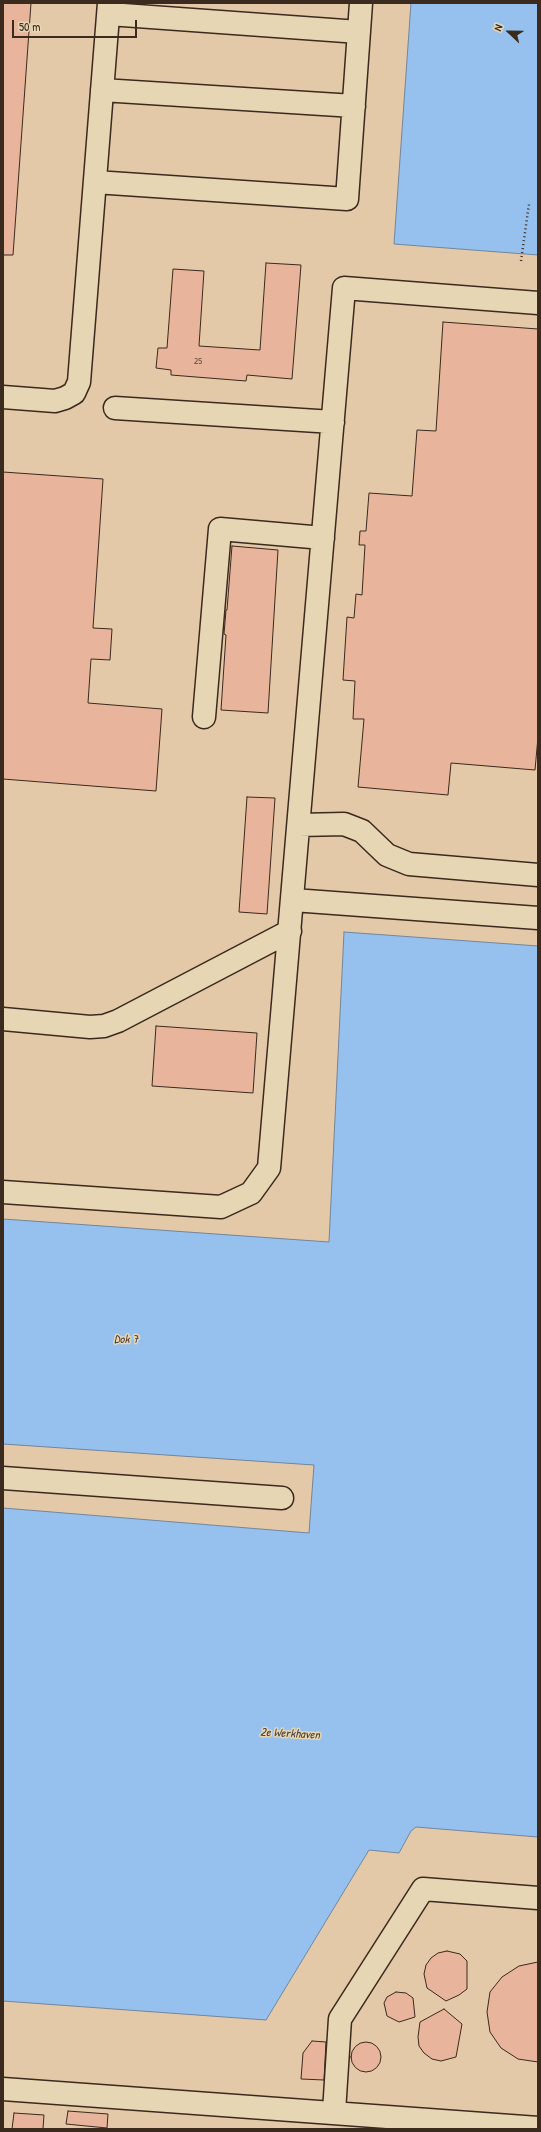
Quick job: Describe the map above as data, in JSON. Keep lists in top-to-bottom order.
{
  "water": ["Dok 7", "2e Werkhaven"],
  "house_numbers": ["25"],
  "scale_bar": "50 m",
  "north": "left"
}
